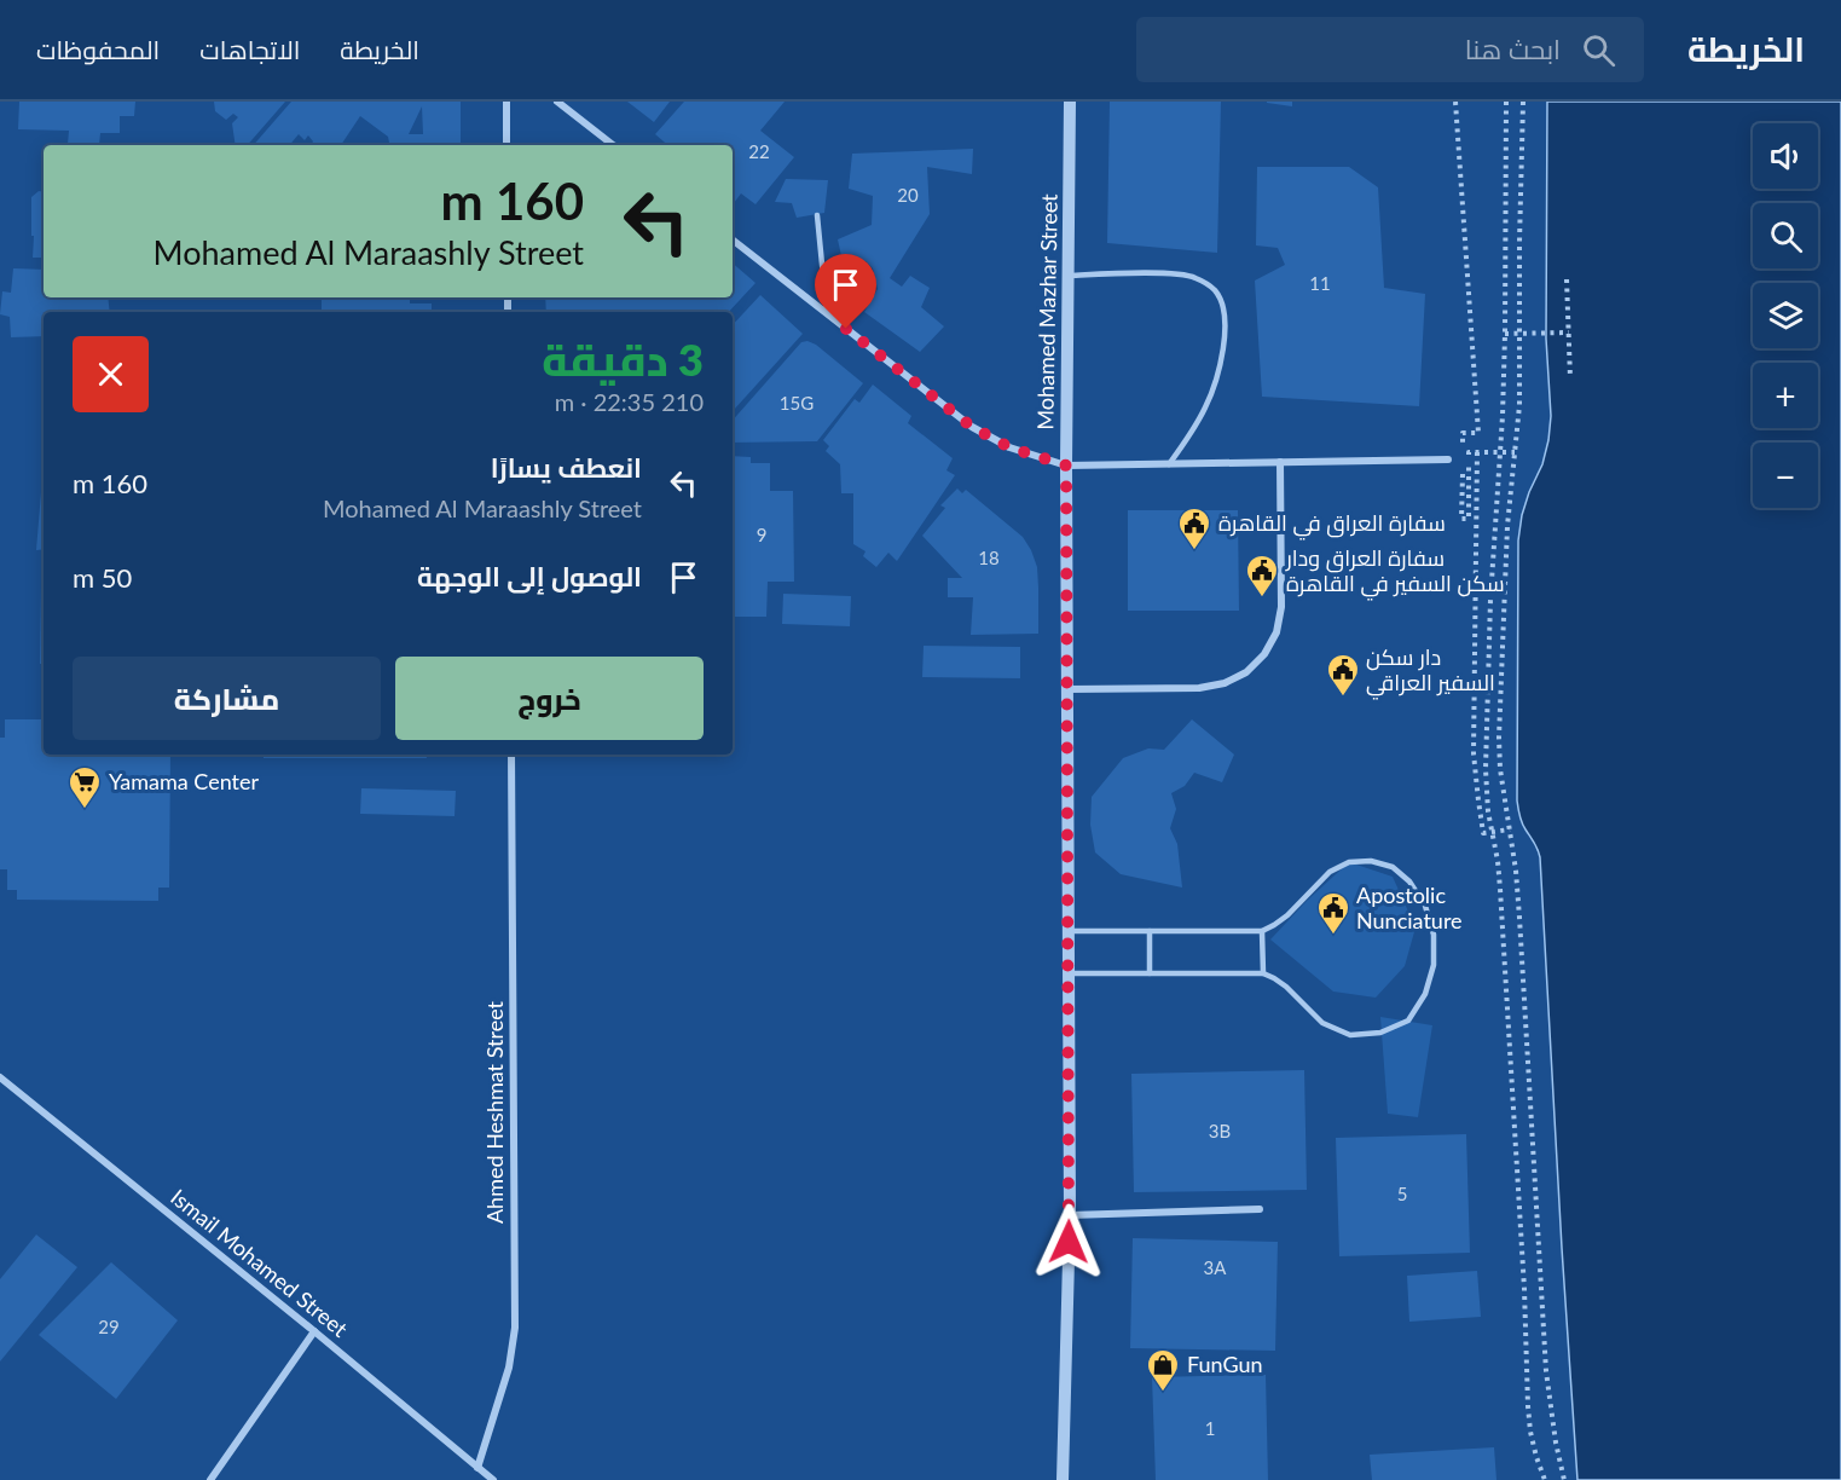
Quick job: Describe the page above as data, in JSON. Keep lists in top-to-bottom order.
{
  "streets": {
    "street": ["Mohamed Mazhar Street", "Ahmed Heshmat Street", "Ismail Mohamed Street"]
  },
  "crossings": [
    ["Ahmed Heshmat Street", "Ismail Mohamed Street"]
  ],
  "places": {
    "public building": [
      "سفارة العراق في القاهرة",
      "سفارة العراق ودار سكن السفير في القاهرة",
      "دار سكن السفير العراقي",
      "Apostolic Nunciature"
    ],
    "supermarket": ["Yamama Center"],
    "shop": ["FunGun"]
  },
  "house_numbers": [
    "22",
    "20",
    "11",
    "15G",
    "9",
    "18",
    "3B",
    "5",
    "3A",
    "29",
    "1"
  ],
  "page": {
    "header": "الخريطة",
    "search": "ابحث هنا",
    "nav": ["الخريطة", "الاتجاهات", "المحفوظات"],
    "map_buttons": ["+", "−"],
    "turn": ["160 m", "Mohamed Al Maraashly Street"],
    "heading": ["3 دقيقة", "210 m · 22:35"],
    "list": [
      {
        "name": "انعطف يسارًا",
        "note": "Mohamed Al Maraashly Street",
        "value": "160 m"
      },
      {
        "name": "الوصول إلى الوجهة",
        "value": "50 m"
      }
    ],
    "buttons": ["خروج", "مشاركة"]
  }
}
